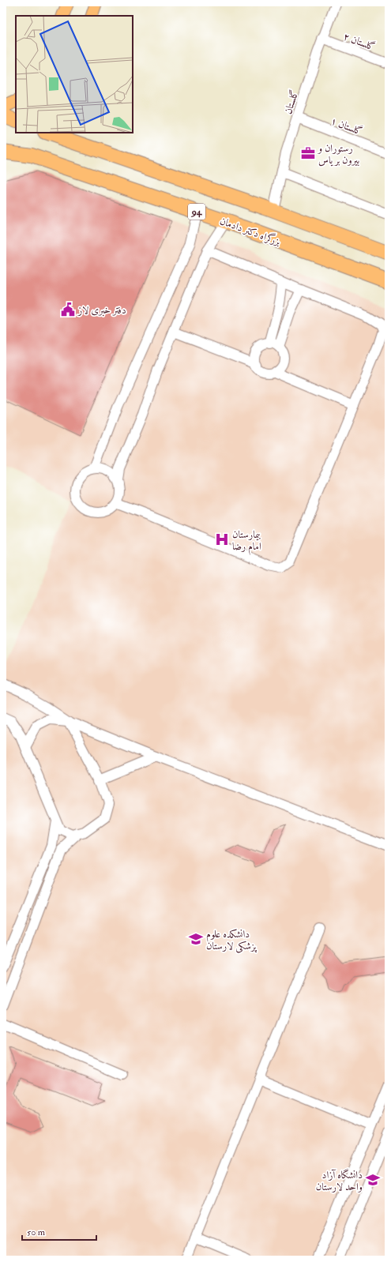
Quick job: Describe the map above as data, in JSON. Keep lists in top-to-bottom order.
{
  "streets": {
    "highway": ["94", "بزرگراه دکتر دادمان"],
    "street": ["گلستان ۲", "گلستان", "گلستان ۱"]
  },
  "crossings": [
    ["گلستان ۲", "گلستان"],
    ["گلستان", "گلستان ۱"]
  ],
  "places": {
    "office": ["رستوران و بیرون بر یاس"],
    "public building": ["دفتر خبری لاز"],
    "hospital": ["بیمارستان امام رضا"],
    "school or university": ["دانشکده علوم پزشکی لارستان", "دانشگاه آزاد واحد لارستان"]
  },
  "scale_bar": "50 m"
}
